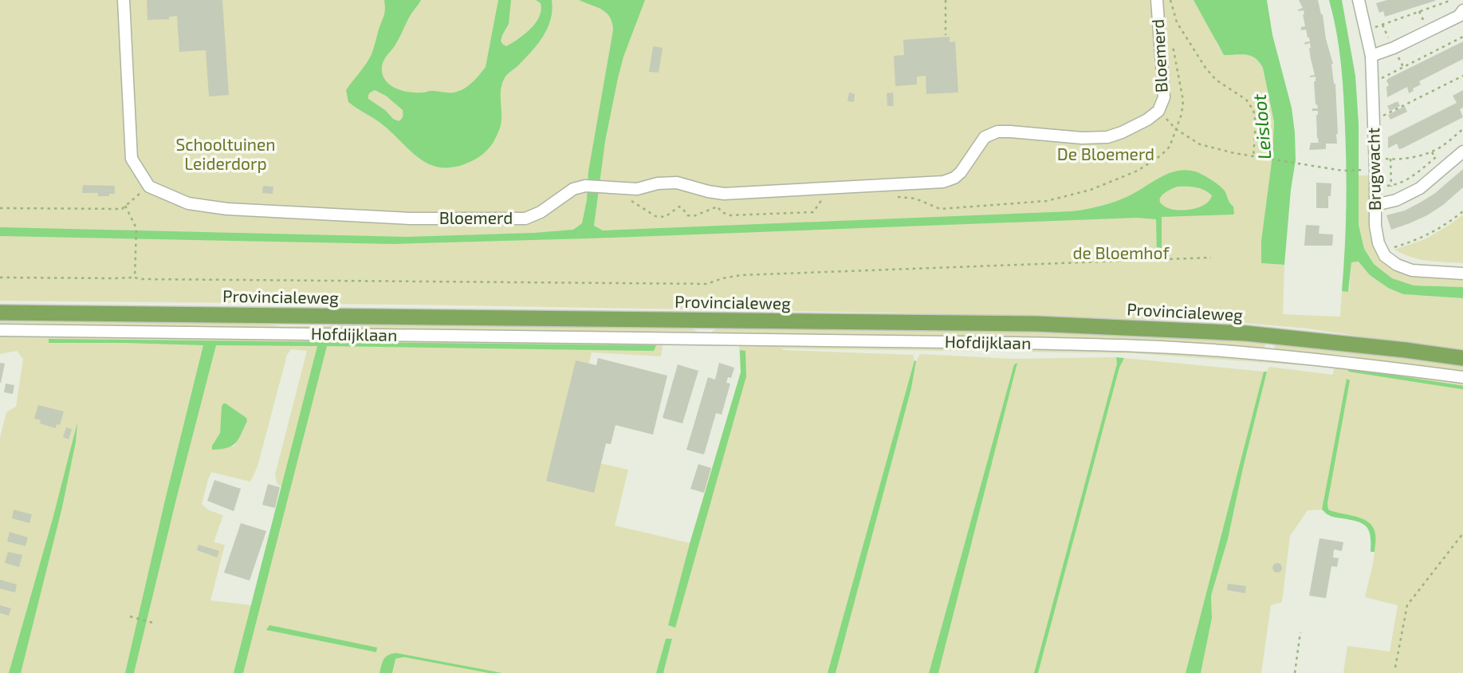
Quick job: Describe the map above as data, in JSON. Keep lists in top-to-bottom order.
{
  "streets": {
    "main road": ["Provincialeweg"],
    "street": ["Bloemerd", "Brugwacht", "Hofdijklaan"]
  },
  "water": ["Leisloot"],
  "parks": ["Schooltuinen Leiderdorp", "De Bloemerd", "de Bloemhof"]
}
